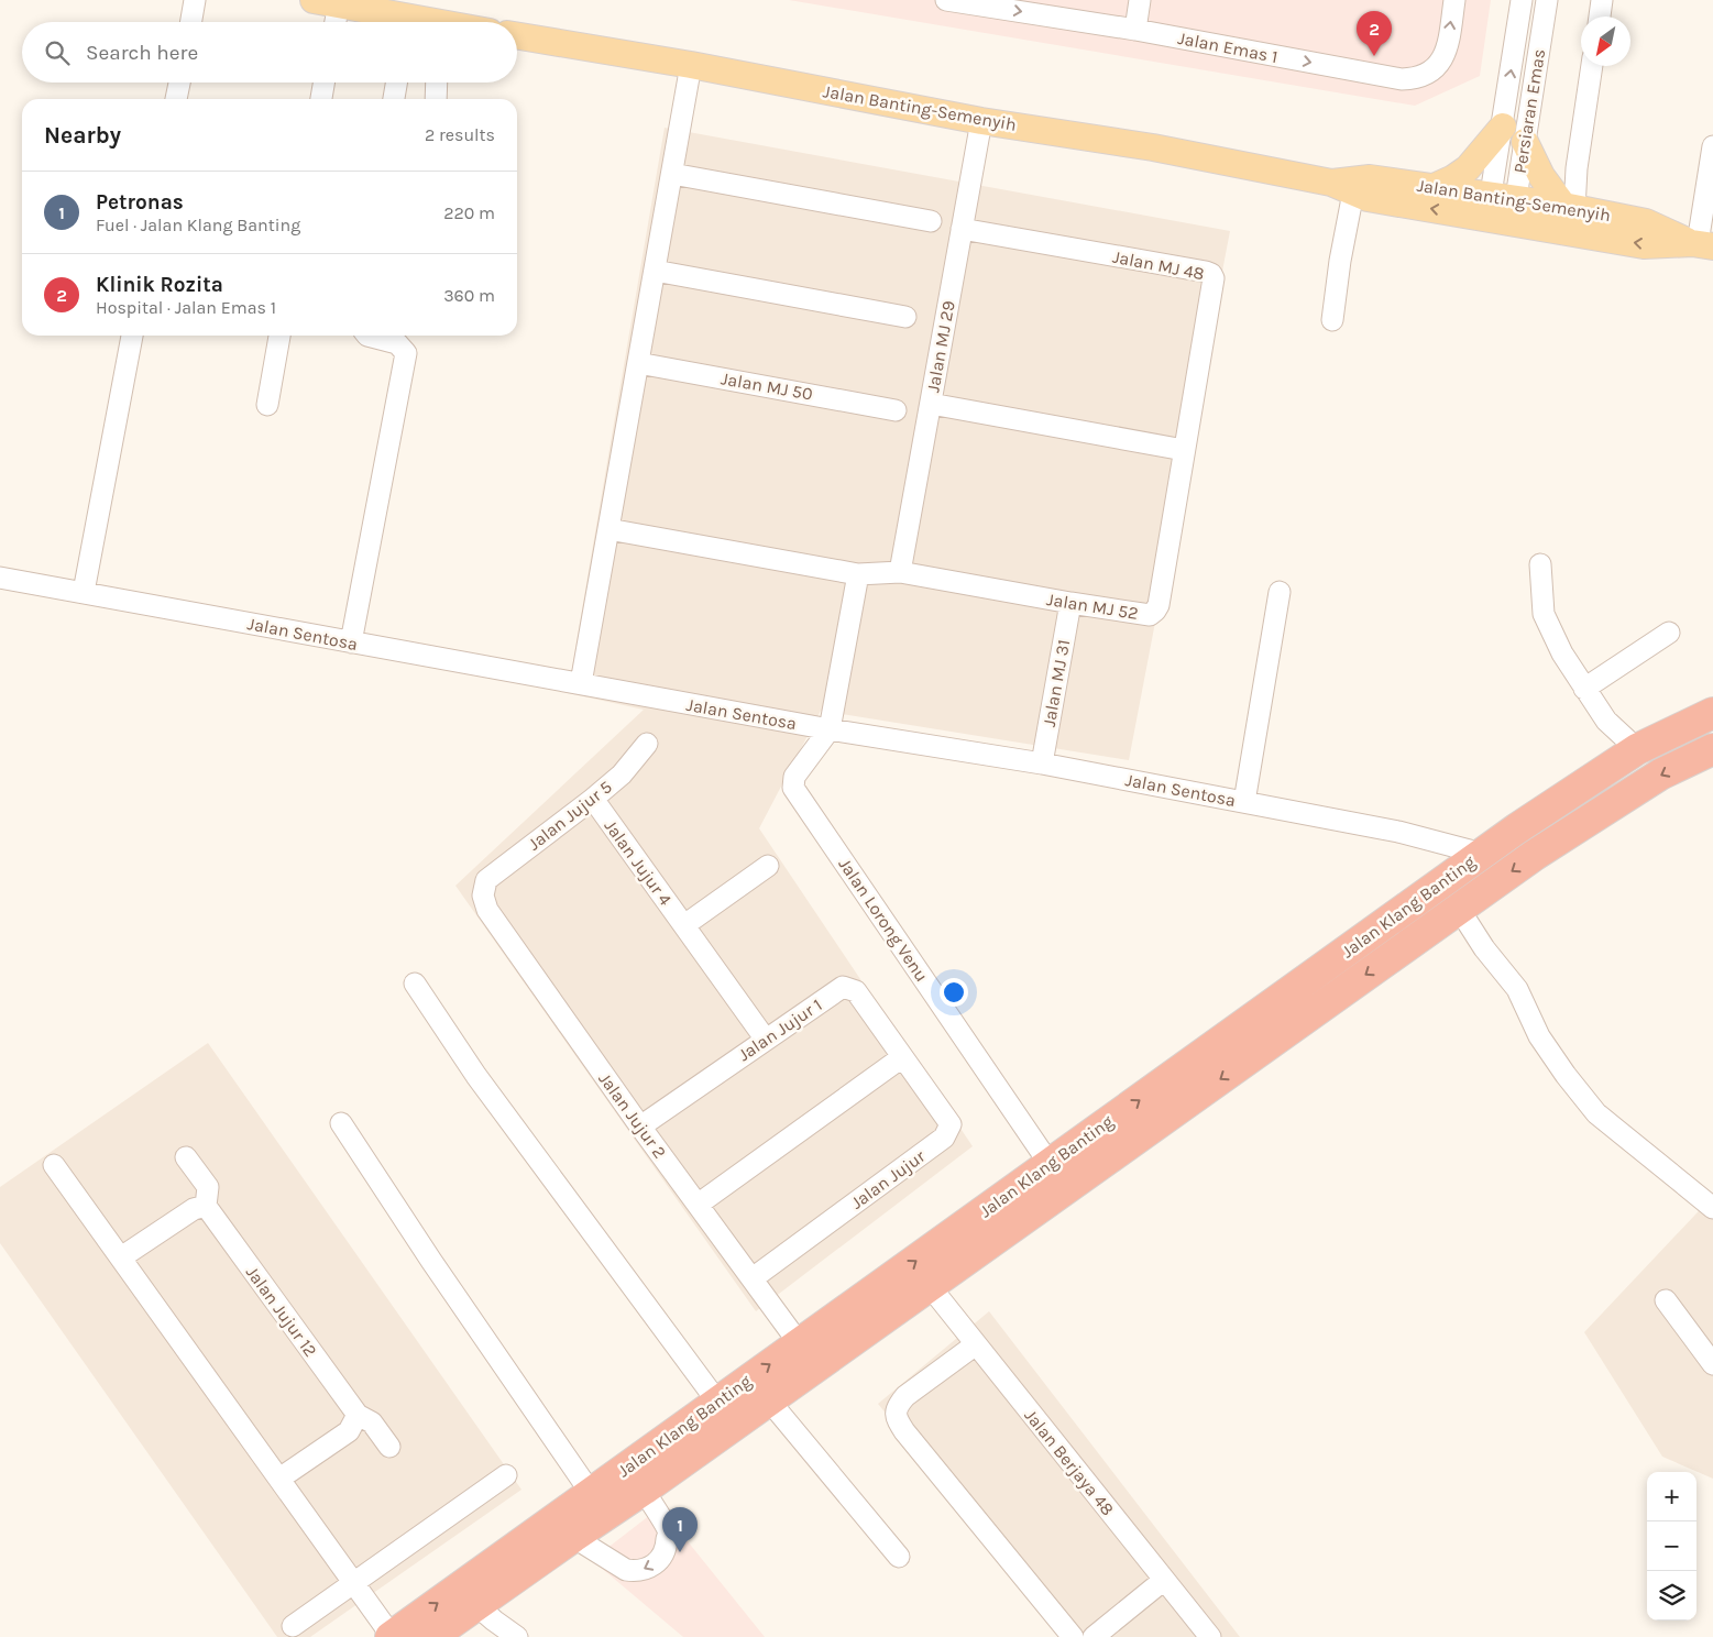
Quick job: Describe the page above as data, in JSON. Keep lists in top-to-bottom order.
{
  "streets": {
    "highway": ["Jalan Klang Banting"],
    "main road": ["Jalan Banting-Semenyih"],
    "street": [
      "Jalan Emas 1",
      "Persiaran Emas",
      "Jalan MJ 48",
      "Jalan MJ 29",
      "Jalan MJ 50",
      "Jalan MJ 52",
      "Jalan Sentosa",
      "Jalan MJ 31",
      "Jalan Jujur 5",
      "Jalan Jujur 4",
      "Jalan Lorong Venu",
      "Jalan Jujur 1",
      "Jalan Jujur 2",
      "Jalan Jujur",
      "Jalan Jujur 12",
      "Jalan Berjaya 48"
    ]
  },
  "crossings": [
    ["Jalan Banting-Semenyih", "Persiaran Emas"],
    ["Jalan Banting-Semenyih", "Jalan MJ 29"],
    ["Jalan MJ 48", "Jalan MJ 29"],
    ["Jalan MJ 48", "Jalan MJ 52"],
    ["Jalan MJ 29", "Jalan MJ 52"],
    ["Jalan MJ 52", "Jalan MJ 31"],
    ["Jalan Sentosa", "Jalan MJ 31"],
    ["Jalan Sentosa", "Jalan Klang Banting"],
    ["Jalan Sentosa", "Jalan Lorong Venu"],
    ["Jalan Jujur 5", "Jalan Jujur 4"],
    ["Jalan Jujur 5", "Jalan Jujur 2"],
    ["Jalan Jujur 4", "Jalan Jujur 1"],
    ["Jalan Klang Banting", "Jalan Lorong Venu"],
    ["Jalan Klang Banting", "Jalan Jujur 2"],
    ["Jalan Klang Banting", "Jalan Berjaya 48"],
    ["Jalan Jujur 1", "Jalan Jujur 2"],
    ["Jalan Jujur 1", "Jalan Jujur"],
    ["Jalan Jujur 2", "Jalan Jujur"]
  ],
  "one_way": ["Jalan Emas 1"],
  "north": "bottom left",
  "page": {
    "pins": ["2", "1"],
    "search": "Search here",
    "heading": ["Nearby", "2 results"],
    "list": [
      {
        "mark": "1",
        "name": "Petronas",
        "note": "Fuel · Jalan Klang Banting",
        "value": "220 m"
      },
      {
        "mark": "2",
        "name": "Klinik Rozita",
        "note": "Hospital · Jalan Emas 1",
        "value": "360 m"
      }
    ],
    "map_buttons": ["+", "−"]
  }
}
